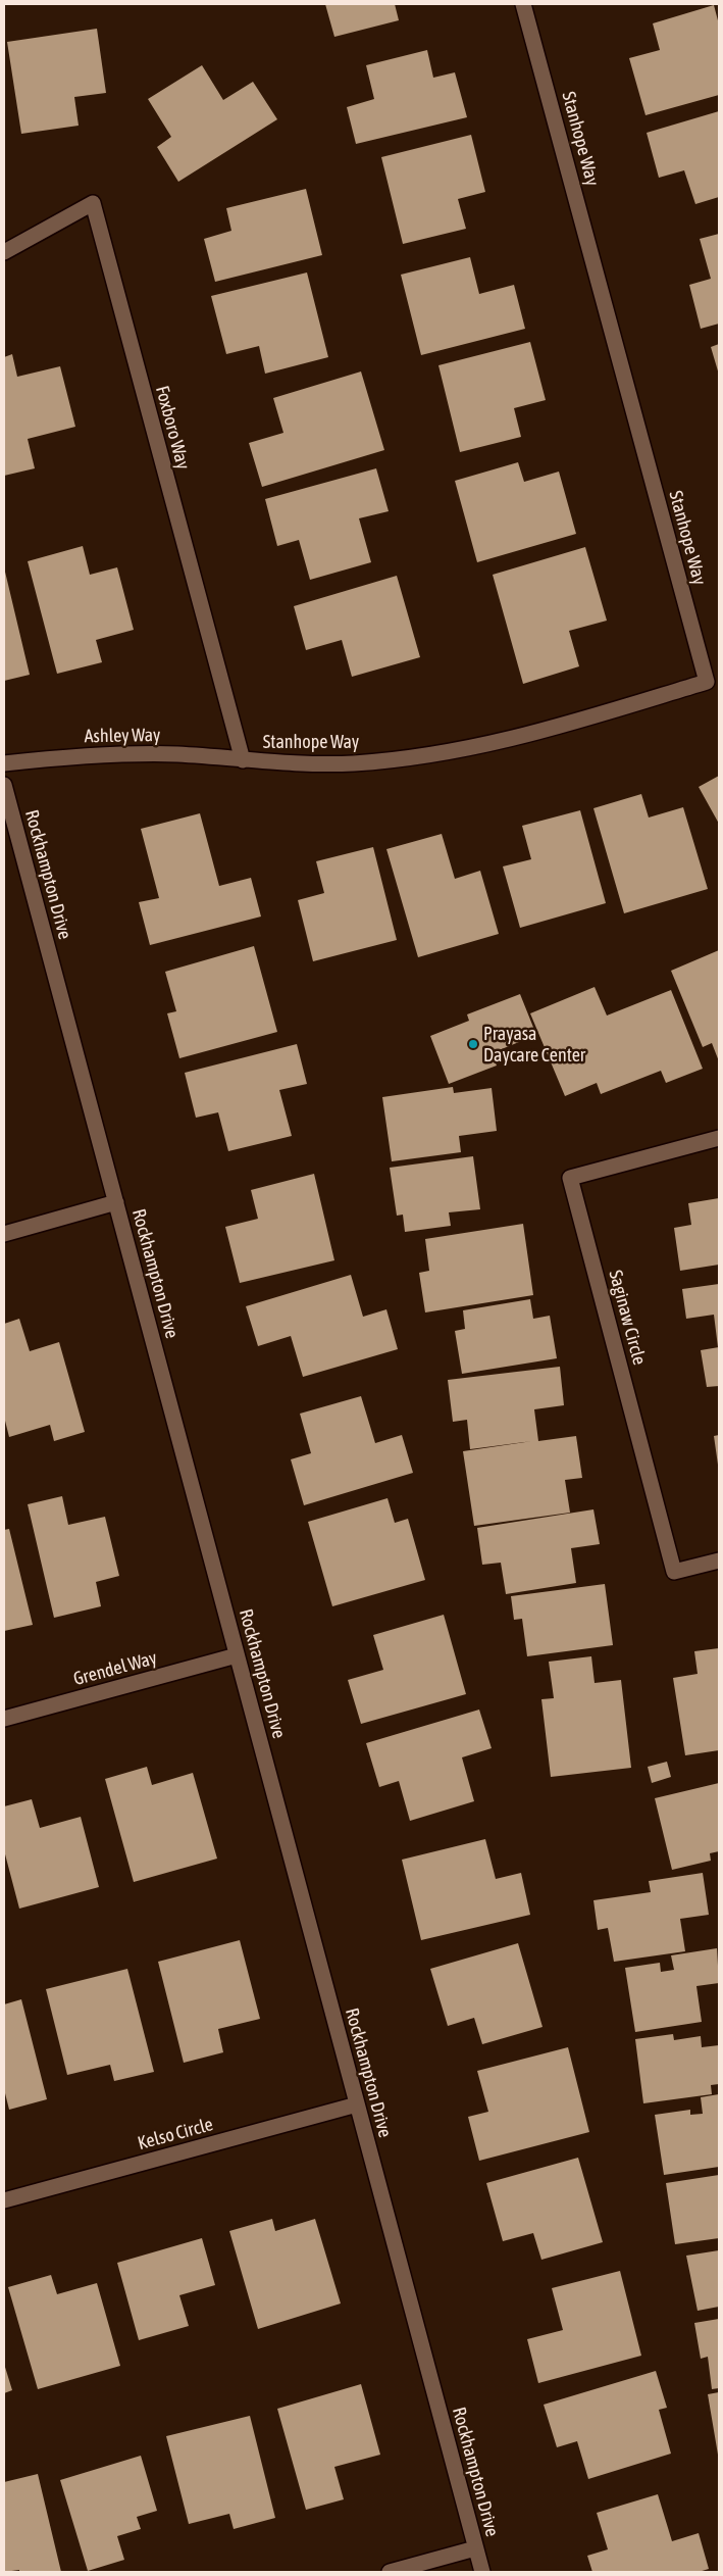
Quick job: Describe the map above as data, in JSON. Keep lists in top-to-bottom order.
{
  "streets": {
    "street": [
      "Stanhope Way",
      "Foxboro Way",
      "Ashley Way",
      "Rockhampton Drive",
      "Saginaw Circle",
      "Grendel Way",
      "Kelso Circle"
    ]
  },
  "crossings": [
    ["Stanhope Way", "Foxboro Way"],
    ["Stanhope Way", "Ashley Way"],
    ["Foxboro Way", "Ashley Way"],
    ["Rockhampton Drive", "Grendel Way"],
    ["Rockhampton Drive", "Kelso Circle"]
  ],
  "places": ["Prayasa Daycare Center"]
}
